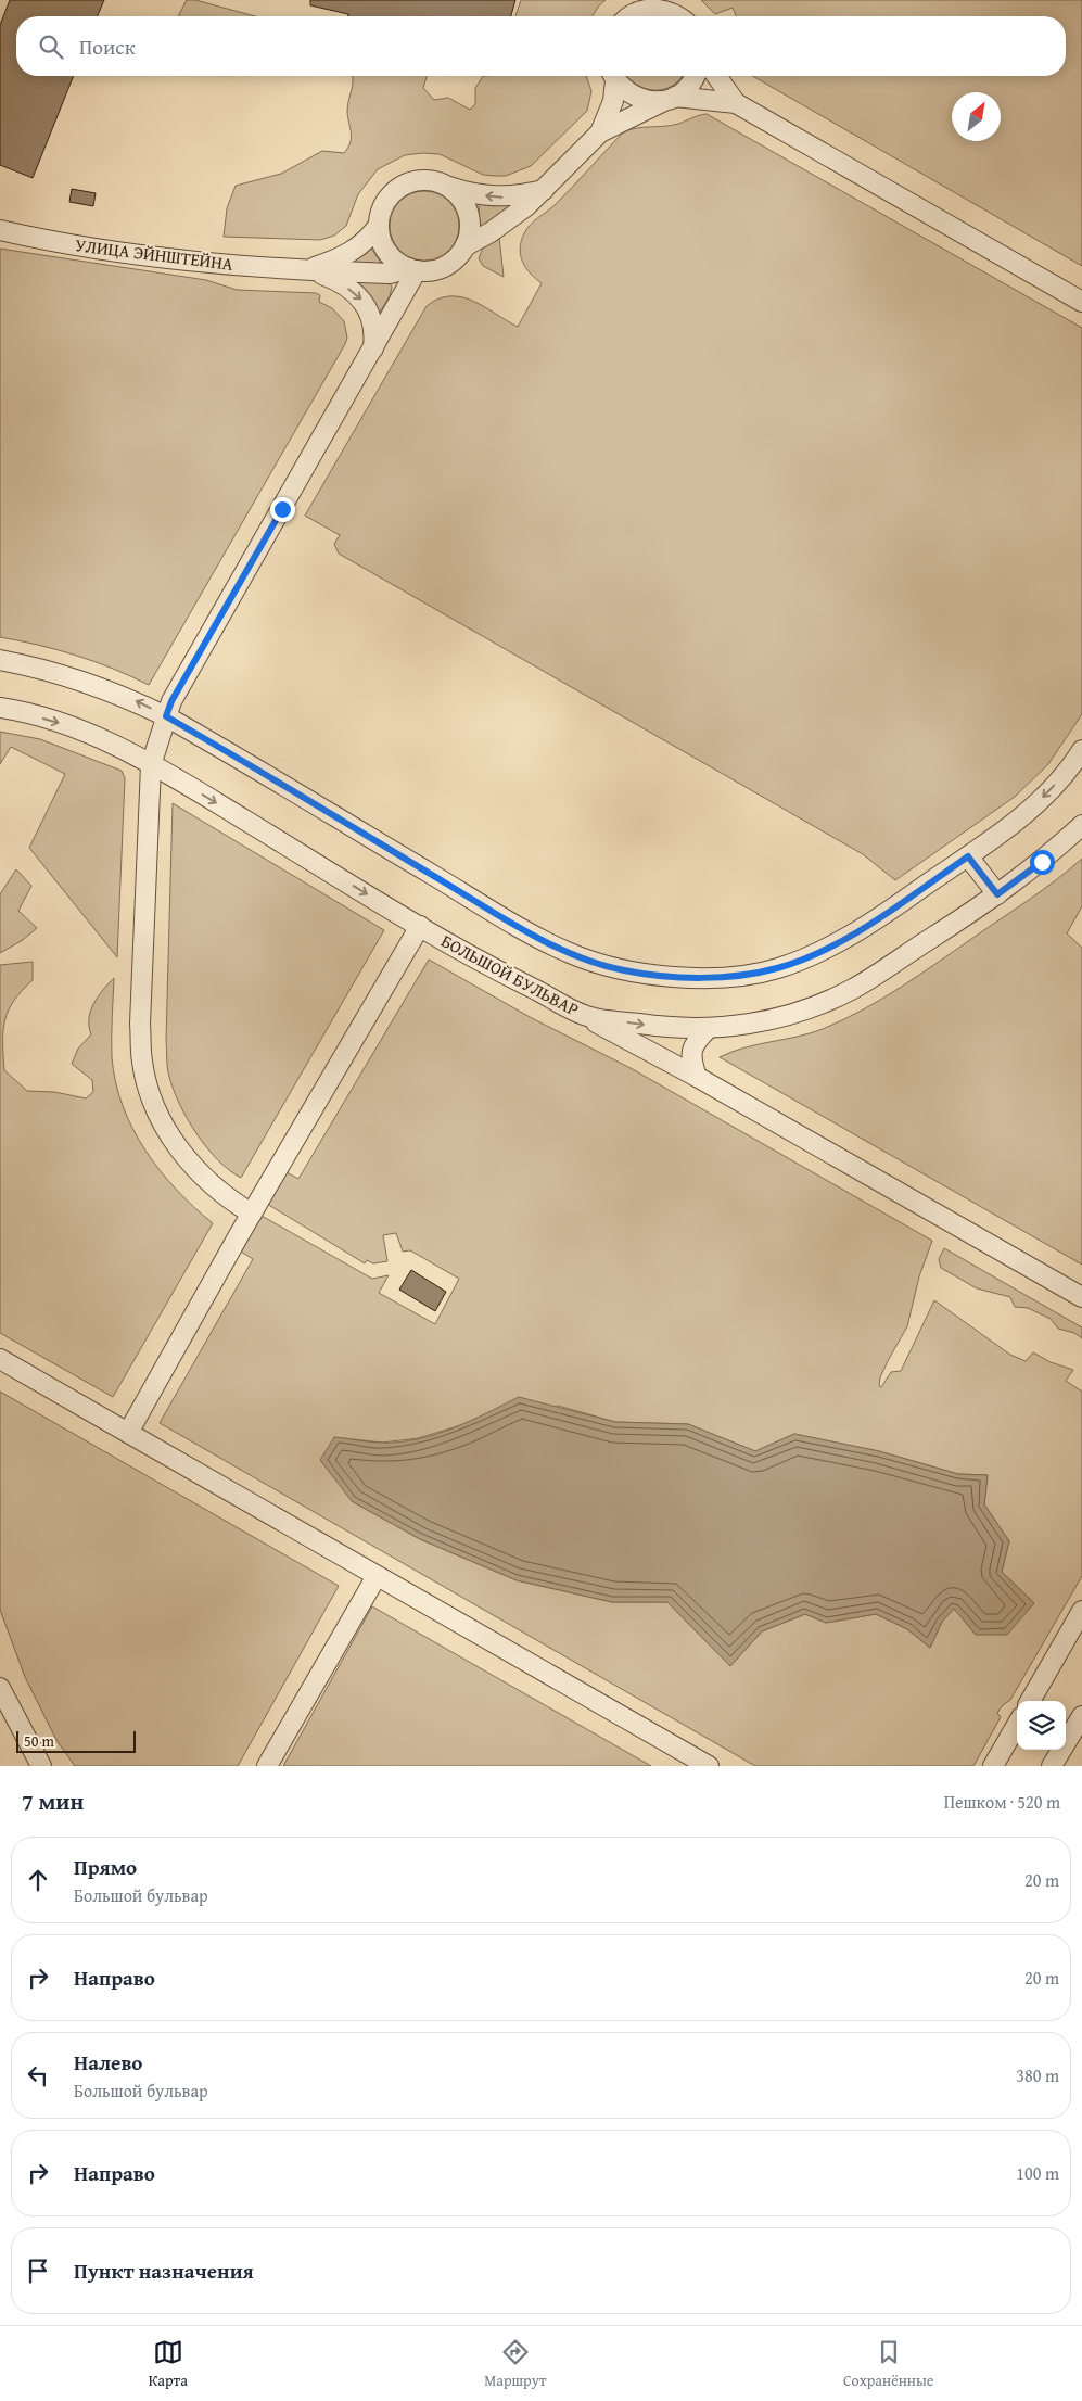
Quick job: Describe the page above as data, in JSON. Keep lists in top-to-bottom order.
{
  "streets": {
    "street": ["УЛИЦА ЭЙНШТЕЙНА", "БОЛЬШОЙ БУЛЬВАР"]
  },
  "scale_bar": "50 m",
  "north": "top right",
  "page": {
    "search": "Поиск",
    "scale": "50 m",
    "heading": ["7 мин", "Пешком · 520 m"],
    "list": [
      ["Прямо", "Большой бульвар", "20 m"],
      ["Направо", "20 m"],
      ["Налево", "Большой бульвар", "380 m"],
      ["Направо", "100 m"],
      "Пункт назначения"
    ],
    "nav": ["Карта", "Маршрут", "Сохранённые"]
  }
}
